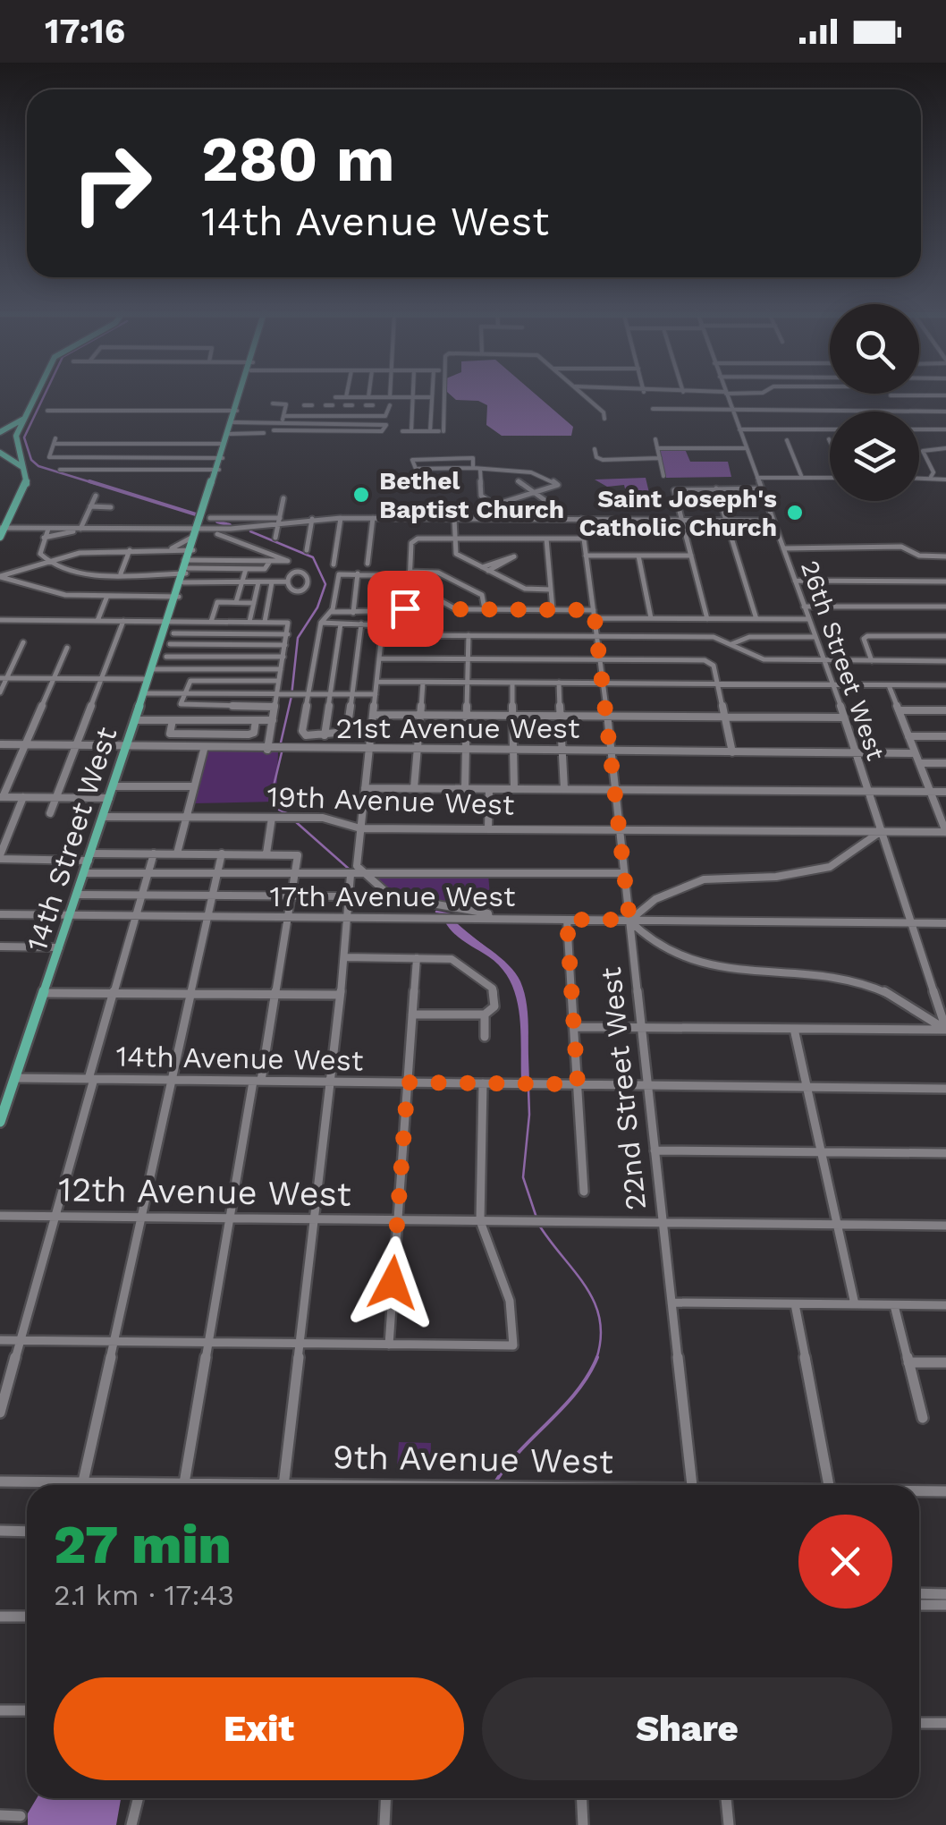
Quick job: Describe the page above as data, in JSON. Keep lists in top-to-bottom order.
{
  "streets": {
    "main road": ["14th Street West"],
    "street": [
      "26th Street West",
      "21st Avenue West",
      "19th Avenue West",
      "17th Avenue West",
      "14th Avenue West",
      "22nd Street West",
      "12th Avenue West",
      "9th Avenue West"
    ]
  },
  "crossings": [
    ["26th Street West", "21st Avenue West"],
    ["26th Street West", "19th Avenue West"],
    ["26th Street West", "17th Avenue West"],
    ["21st Avenue West", "14th Street West"],
    ["21st Avenue West", "22nd Street West"],
    ["19th Avenue West", "14th Street West"],
    ["19th Avenue West", "22nd Street West"],
    ["14th Street West", "17th Avenue West"],
    ["14th Street West", "14th Avenue West"],
    ["17th Avenue West", "22nd Street West"],
    ["14th Avenue West", "22nd Street West"],
    ["22nd Street West", "12th Avenue West"]
  ],
  "places": ["Bethel Baptist Church", "Saint Joseph's Catholic Church"],
  "page": {
    "status": "17:16",
    "turn": ["280 m", "14th Avenue West"],
    "heading": ["27 min", "2.1 km · 17:43"],
    "buttons": ["Exit", "Share"]
  }
}
